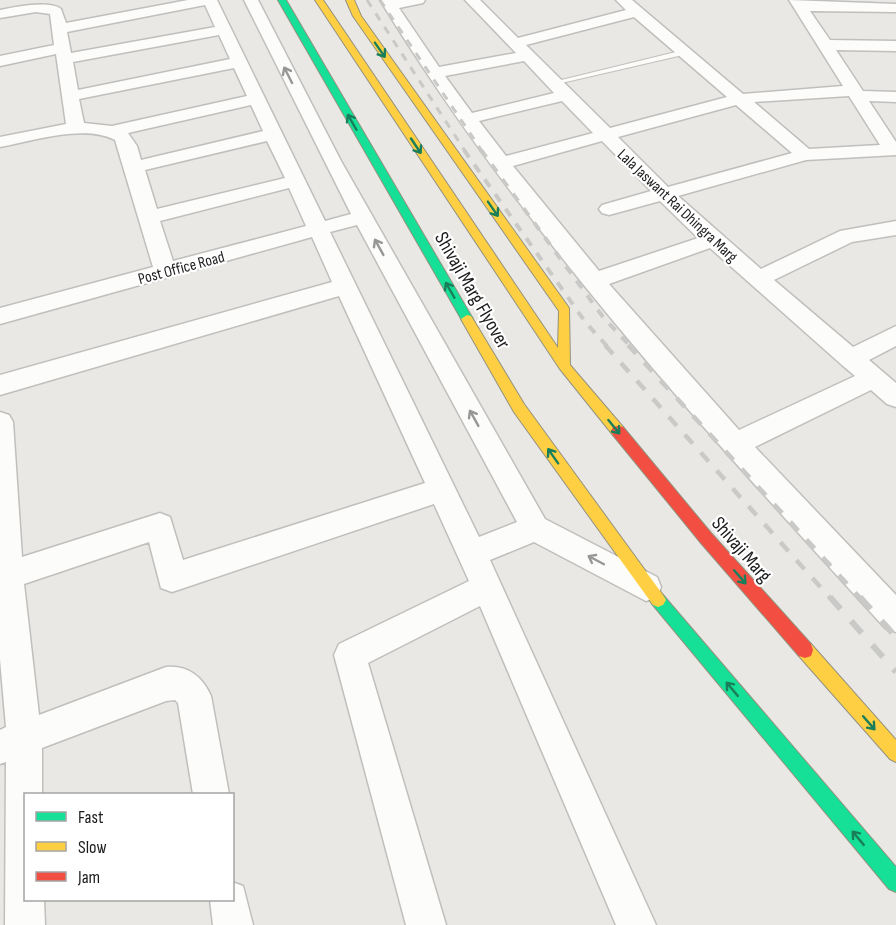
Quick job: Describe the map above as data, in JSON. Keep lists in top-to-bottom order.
{
  "streets": {
    "main road": ["Shivaji Marg Flyover", "Shivaji Marg"],
    "street": ["Lala Jaswant Rai Dhingra Marg", "Post Office Road"]
  },
  "crossings": [
    ["Shivaji Marg Flyover", "Shivaji Marg"]
  ],
  "legend": ["Fast", "Slow", "Jam"]
}
